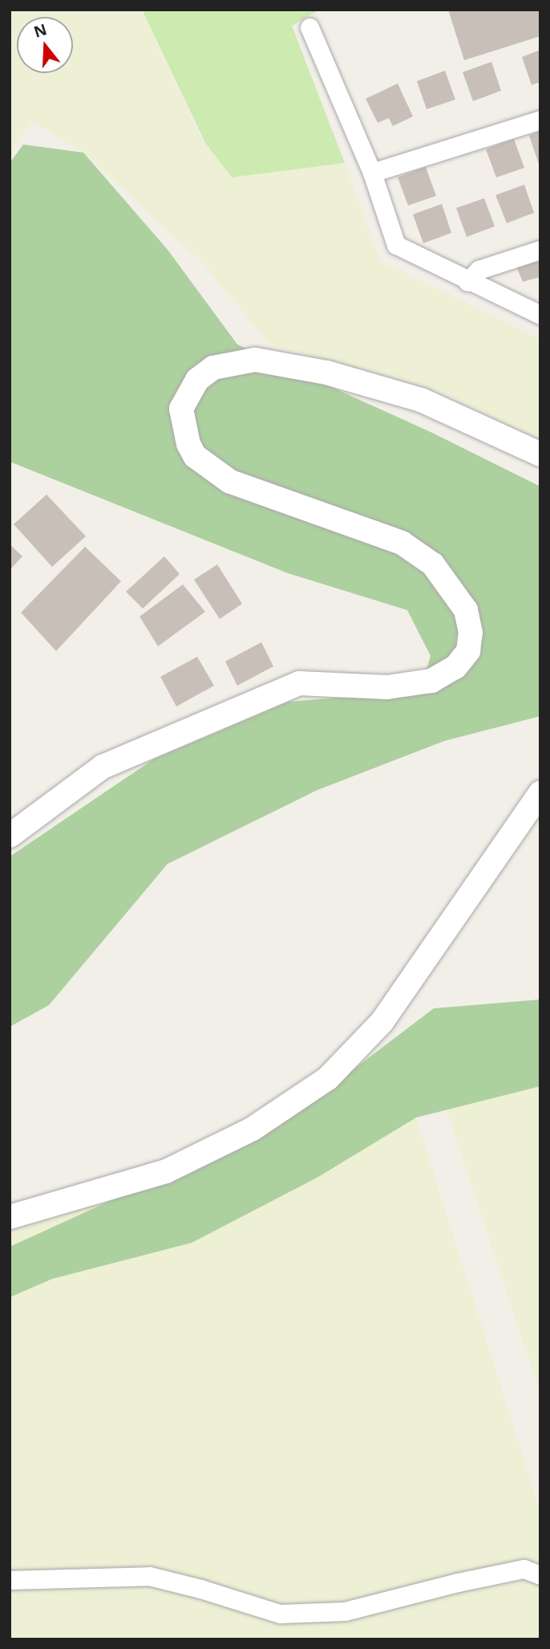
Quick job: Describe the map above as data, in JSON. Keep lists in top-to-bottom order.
{
  "north": "top"
}
